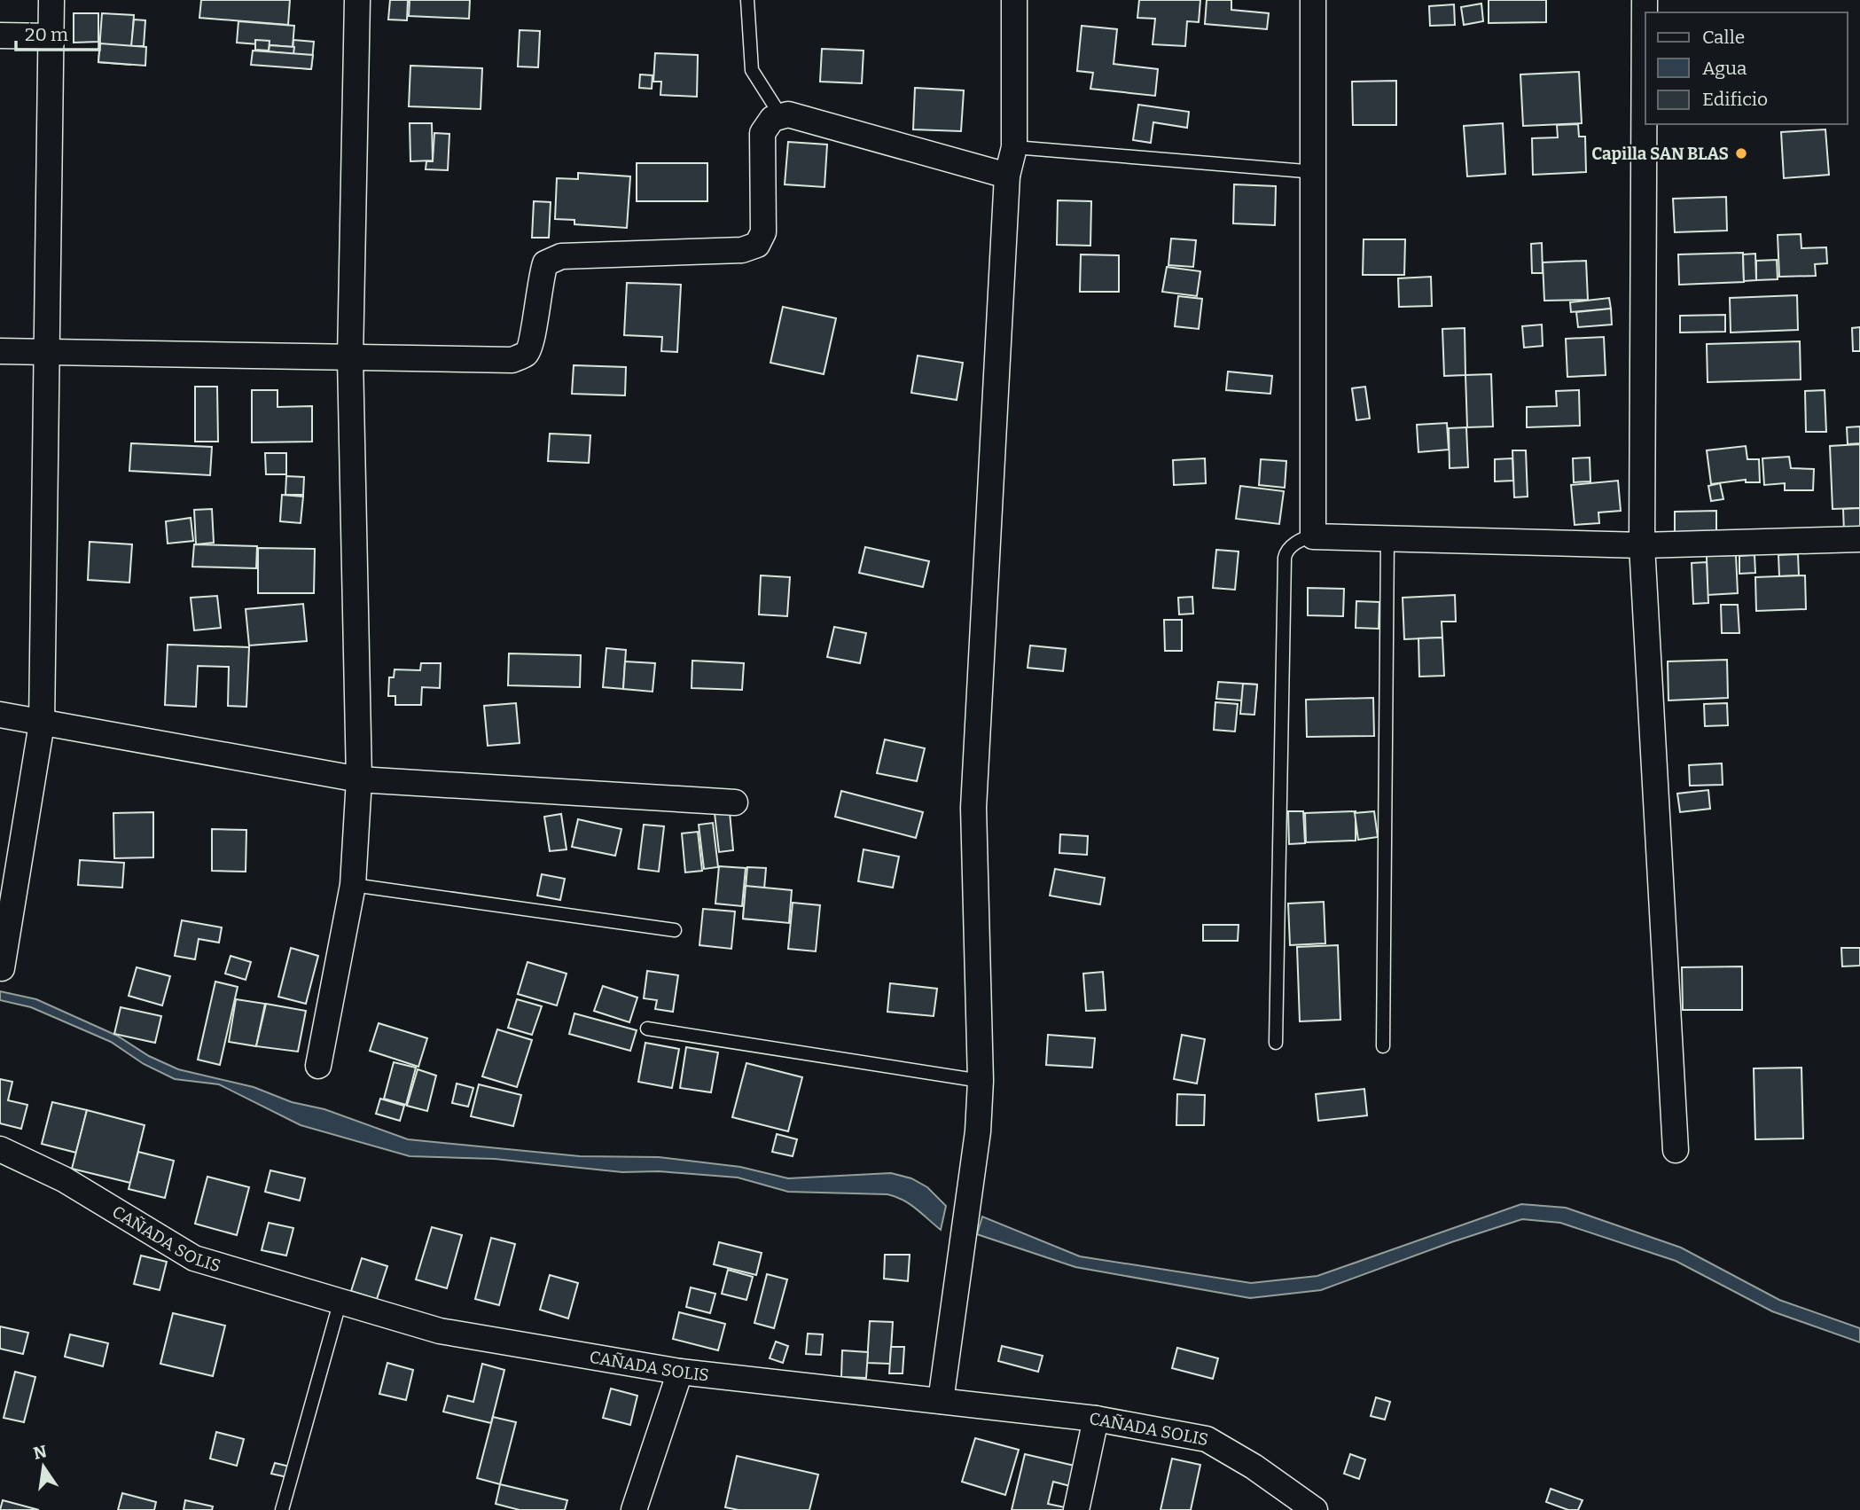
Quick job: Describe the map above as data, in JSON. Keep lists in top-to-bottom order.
{
  "streets": {
    "street": ["CAÑADA SOLIS"]
  },
  "places": ["Capilla SAN BLAS"],
  "legend": ["Calle", "Agua", "Edificio"],
  "scale_bar": "20 m",
  "north": "top"
}
